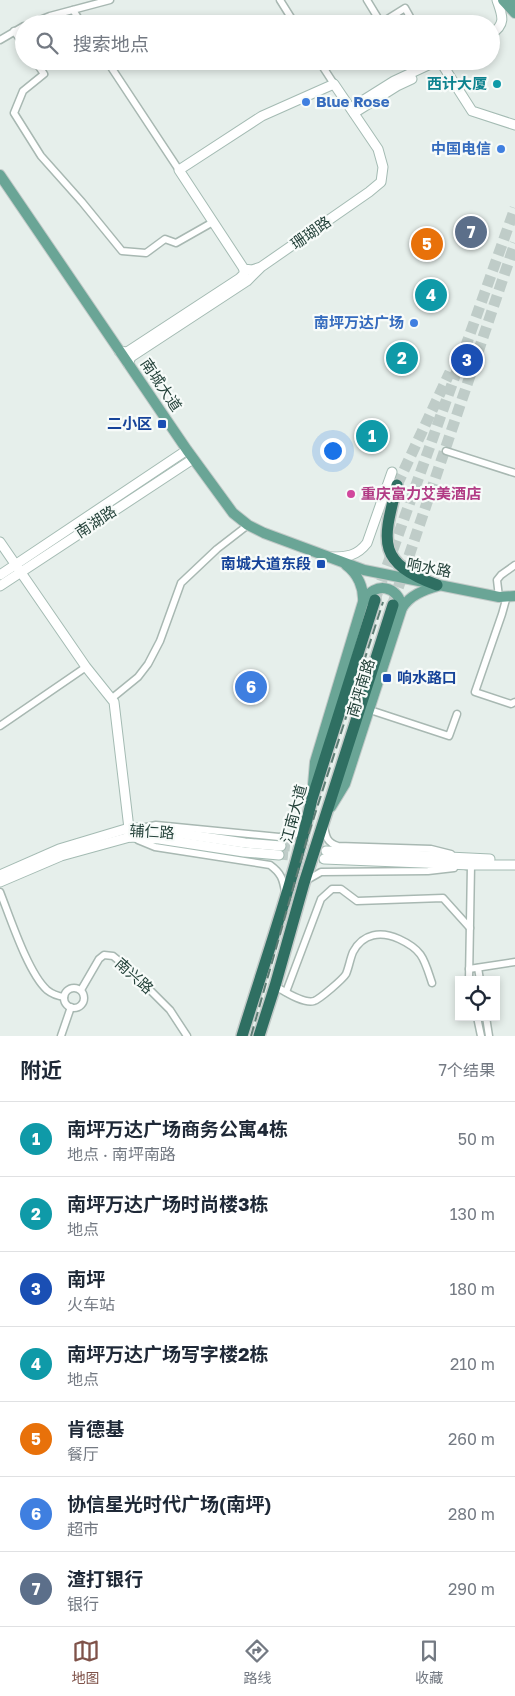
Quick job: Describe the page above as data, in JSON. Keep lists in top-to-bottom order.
{
  "streets": {
    "highway": ["江南大道"],
    "main road": ["南城大道", "响水路", "南坪南路"],
    "street": [
      "珊瑚路",
      "南湖路",
      "辅仁路",
      "南兴路"
    ]
  },
  "crossings": [
    ["珊瑚路", "南城大道"],
    ["南城大道", "南湖路"],
    ["南城大道", "响水路"],
    ["南坪南路", "江南大道"]
  ],
  "places": {
    "other": [
      "西计大厦",
      "Blue Rose",
      "中国电信",
      "南坪万达广场",
      "重庆富力艾美酒店"
    ],
    "transit": ["二小区", "南城大道东段", "响水路口"]
  },
  "page": {
    "search": "搜索地点",
    "pins": [
      "7",
      "5",
      "4",
      "2",
      "3",
      "1",
      "6"
    ],
    "heading": ["附近", "7个结果"],
    "list": [
      {
        "mark": "1",
        "name": "南坪万达广场商务公寓4栋",
        "note": "地点 · 南坪南路",
        "value": "50 m"
      },
      {
        "mark": "2",
        "name": "南坪万达广场时尚楼3栋",
        "note": "地点",
        "value": "130 m"
      },
      {
        "mark": "3",
        "name": "南坪",
        "note": "火车站",
        "value": "180 m"
      },
      {
        "mark": "4",
        "name": "南坪万达广场写字楼2栋",
        "note": "地点",
        "value": "210 m"
      },
      {
        "mark": "5",
        "name": "肯德基",
        "note": "餐厅",
        "value": "260 m"
      },
      {
        "mark": "6",
        "name": "协信星光时代广场(南坪)",
        "note": "超市",
        "value": "280 m"
      },
      {
        "mark": "7",
        "name": "渣打银行",
        "note": "银行",
        "value": "290 m"
      }
    ],
    "nav": ["地图", "路线", "收藏"]
  }
}
